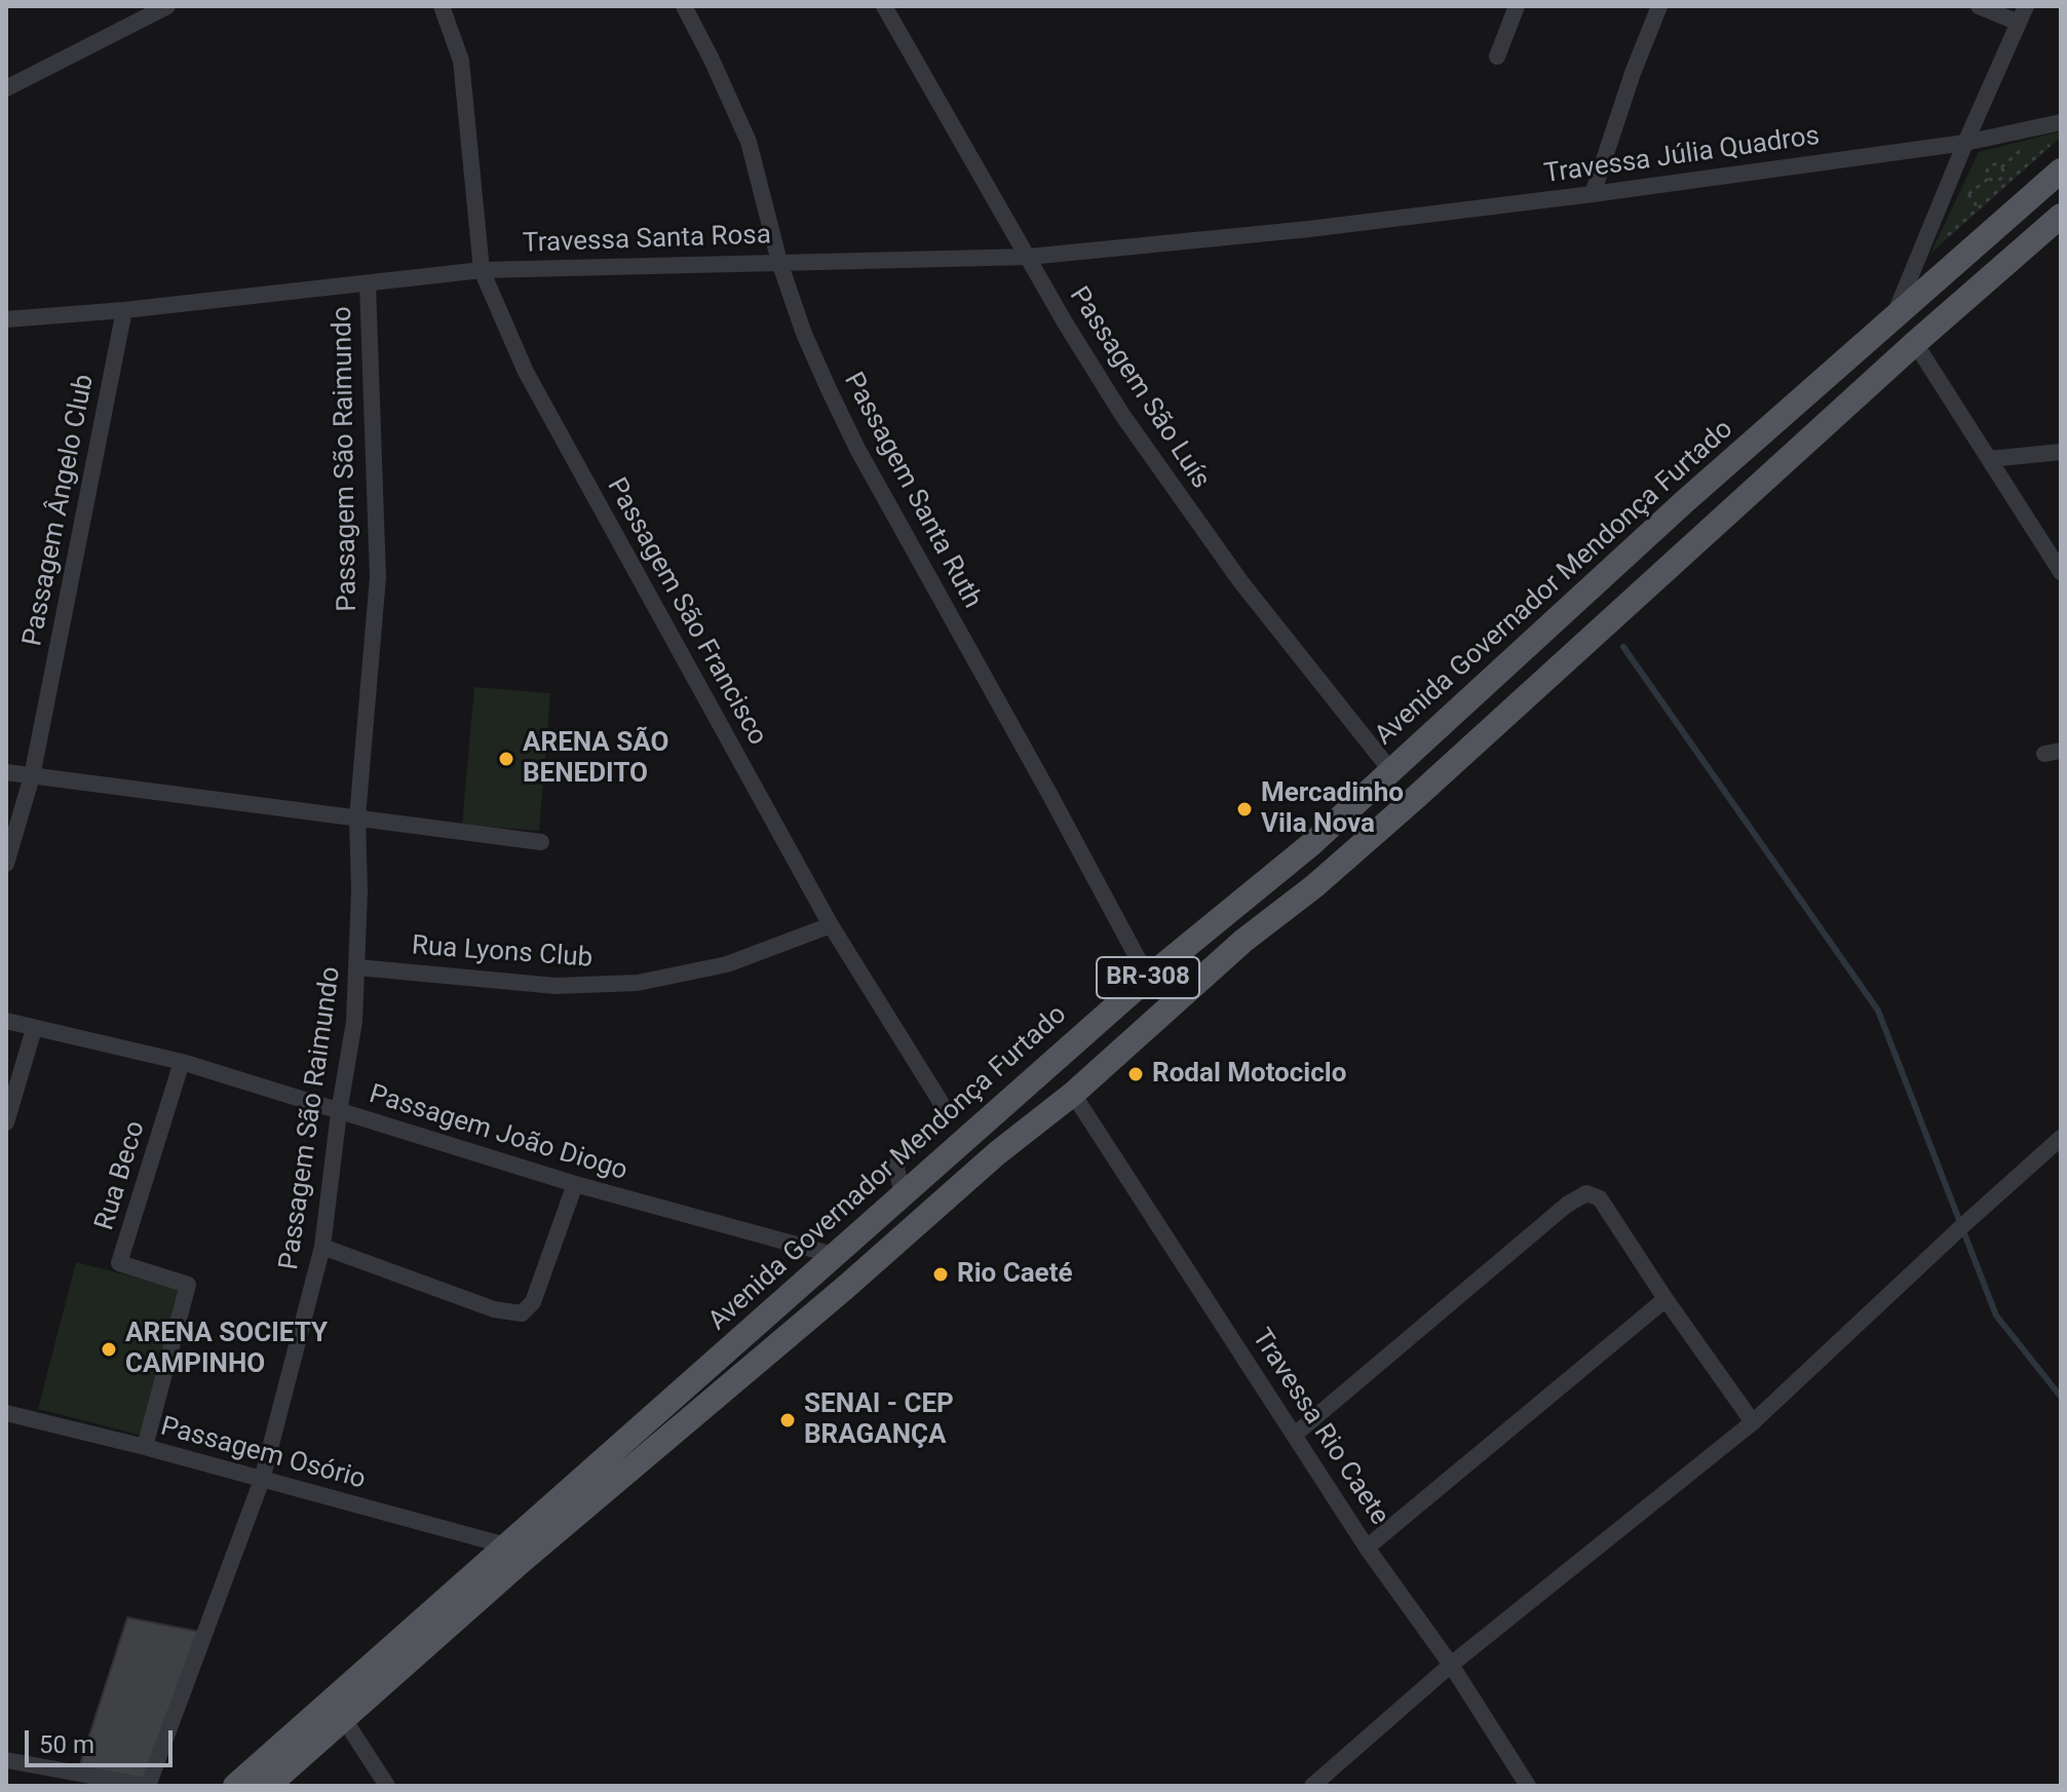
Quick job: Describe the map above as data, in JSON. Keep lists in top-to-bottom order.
{
  "streets": {
    "main road": ["Avenida Governador Mendonça Furtado", "BR-308"],
    "street": [
      "Travessa Júlia Quadros",
      "Travessa Santa Rosa",
      "Passagem São Luís",
      "Passagem São Raimundo",
      "Passagem Santa Ruth",
      "Passagem Ângelo Club",
      "Passagem São Francisco",
      "Rua Lyons Club",
      "Passagem João Diogo",
      "Rua Beco",
      "Travessa Rio Caete",
      "Passagem Osório"
    ]
  },
  "crossings": [
    ["Travessa Júlia Quadros", "Travessa Santa Rosa"],
    ["Travessa Santa Rosa", "Passagem São Luís"],
    ["Travessa Santa Rosa", "Passagem São Raimundo"],
    ["Travessa Santa Rosa", "Passagem Santa Ruth"],
    ["Travessa Santa Rosa", "Passagem Ângelo Club"],
    ["Travessa Santa Rosa", "Passagem São Francisco"],
    ["Passagem São Luís", "Avenida Governador Mendonça Furtado"],
    ["Passagem São Raimundo", "Rua Lyons Club"],
    ["Passagem São Raimundo", "Passagem João Diogo"],
    ["Passagem São Raimundo", "Passagem Osório"],
    ["Passagem Santa Ruth", "Avenida Governador Mendonça Furtado"],
    ["Avenida Governador Mendonça Furtado", "Passagem São Francisco"],
    ["Avenida Governador Mendonça Furtado", "Passagem João Diogo"],
    ["Avenida Governador Mendonça Furtado", "Travessa Rio Caete"],
    ["Avenida Governador Mendonça Furtado", "Passagem Osório"],
    ["Passagem São Francisco", "Rua Lyons Club"],
    ["Passagem João Diogo", "Rua Beco"],
    ["Rua Beco", "Passagem Osório"]
  ],
  "places": [
    "ARENA SÃO BENEDITO",
    "Mercadinho Vila Nova",
    "Rodal Motociclo",
    "Rio Caeté",
    "ARENA SOCIETY CAMPINHO",
    "SENAI - CEP BRAGANÇA"
  ],
  "scale_bar": "50 m"
}
